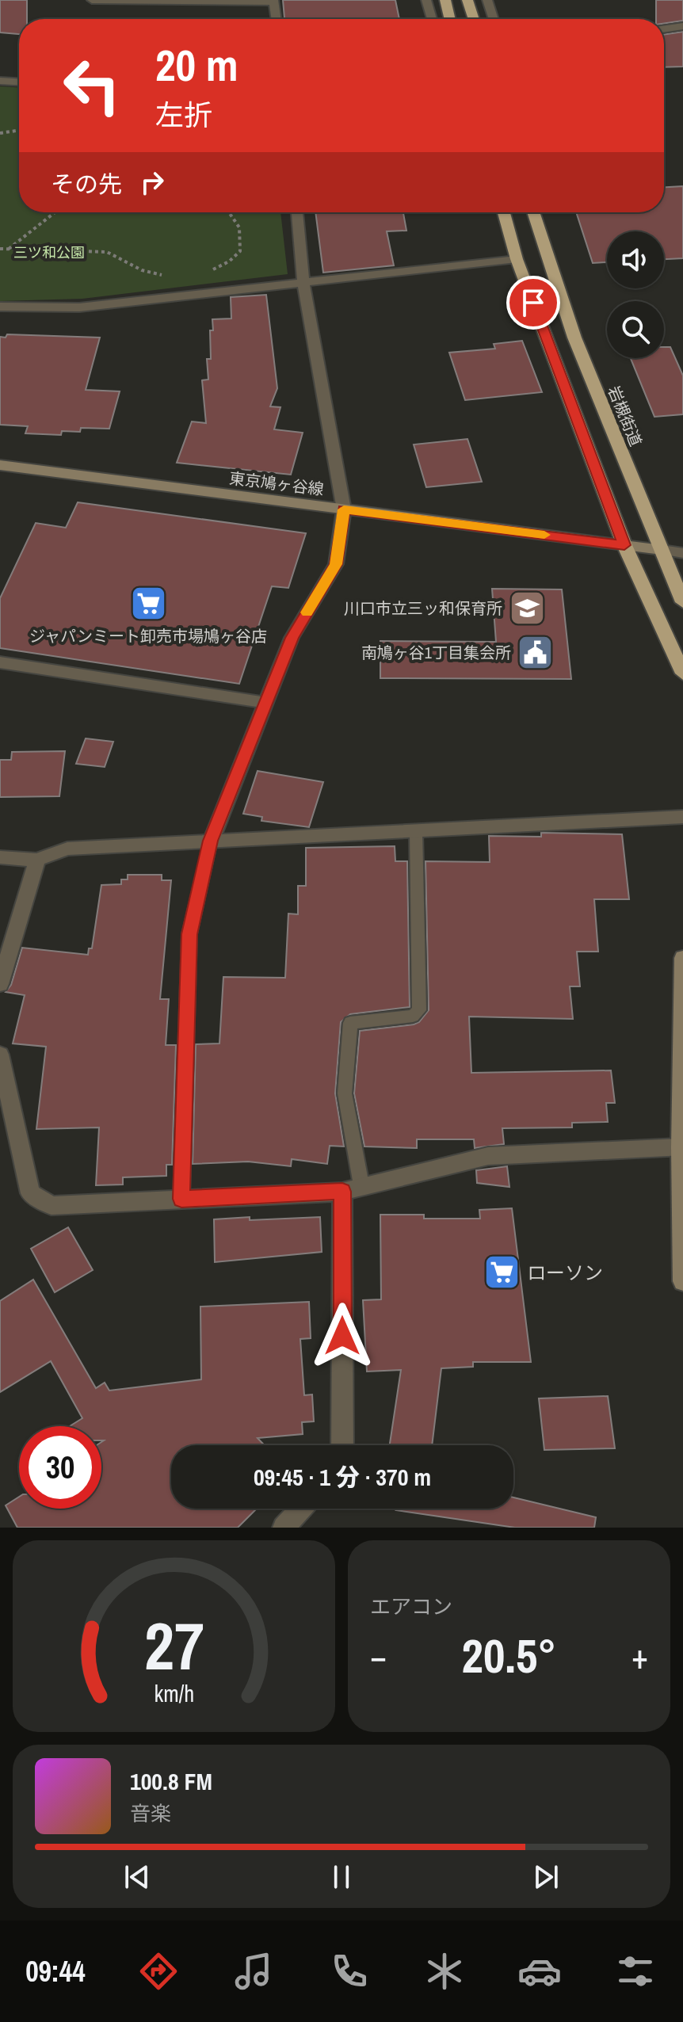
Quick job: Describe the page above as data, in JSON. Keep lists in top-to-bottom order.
{
  "streets": {
    "highway": ["岩槻街道"],
    "main road": ["東京鳩ヶ谷線"]
  },
  "crossings": [
    ["岩槻街道", "東京鳩ヶ谷線"]
  ],
  "parks": ["三ツ和公園"],
  "places": {
    "supermarket": ["ジャパンミート卸売市場鳩ヶ谷店", "ローソン"],
    "school or university": ["川口市立三ッ和保育所"],
    "public building": ["南鳩ヶ谷1丁目集会所"]
  },
  "page": {
    "turn": ["20 m", "左折"],
    "then": "その先",
    "limit": "30",
    "trip": "09:45 · 1 分 · 370 m",
    "tile": "エアコン",
    "heat": ["−", "20.5°", "+"],
    "song": ["100.8 FM", "音楽"],
    "tabs": "09:44",
    "gauge": ["27", "km/h"]
  }
}
